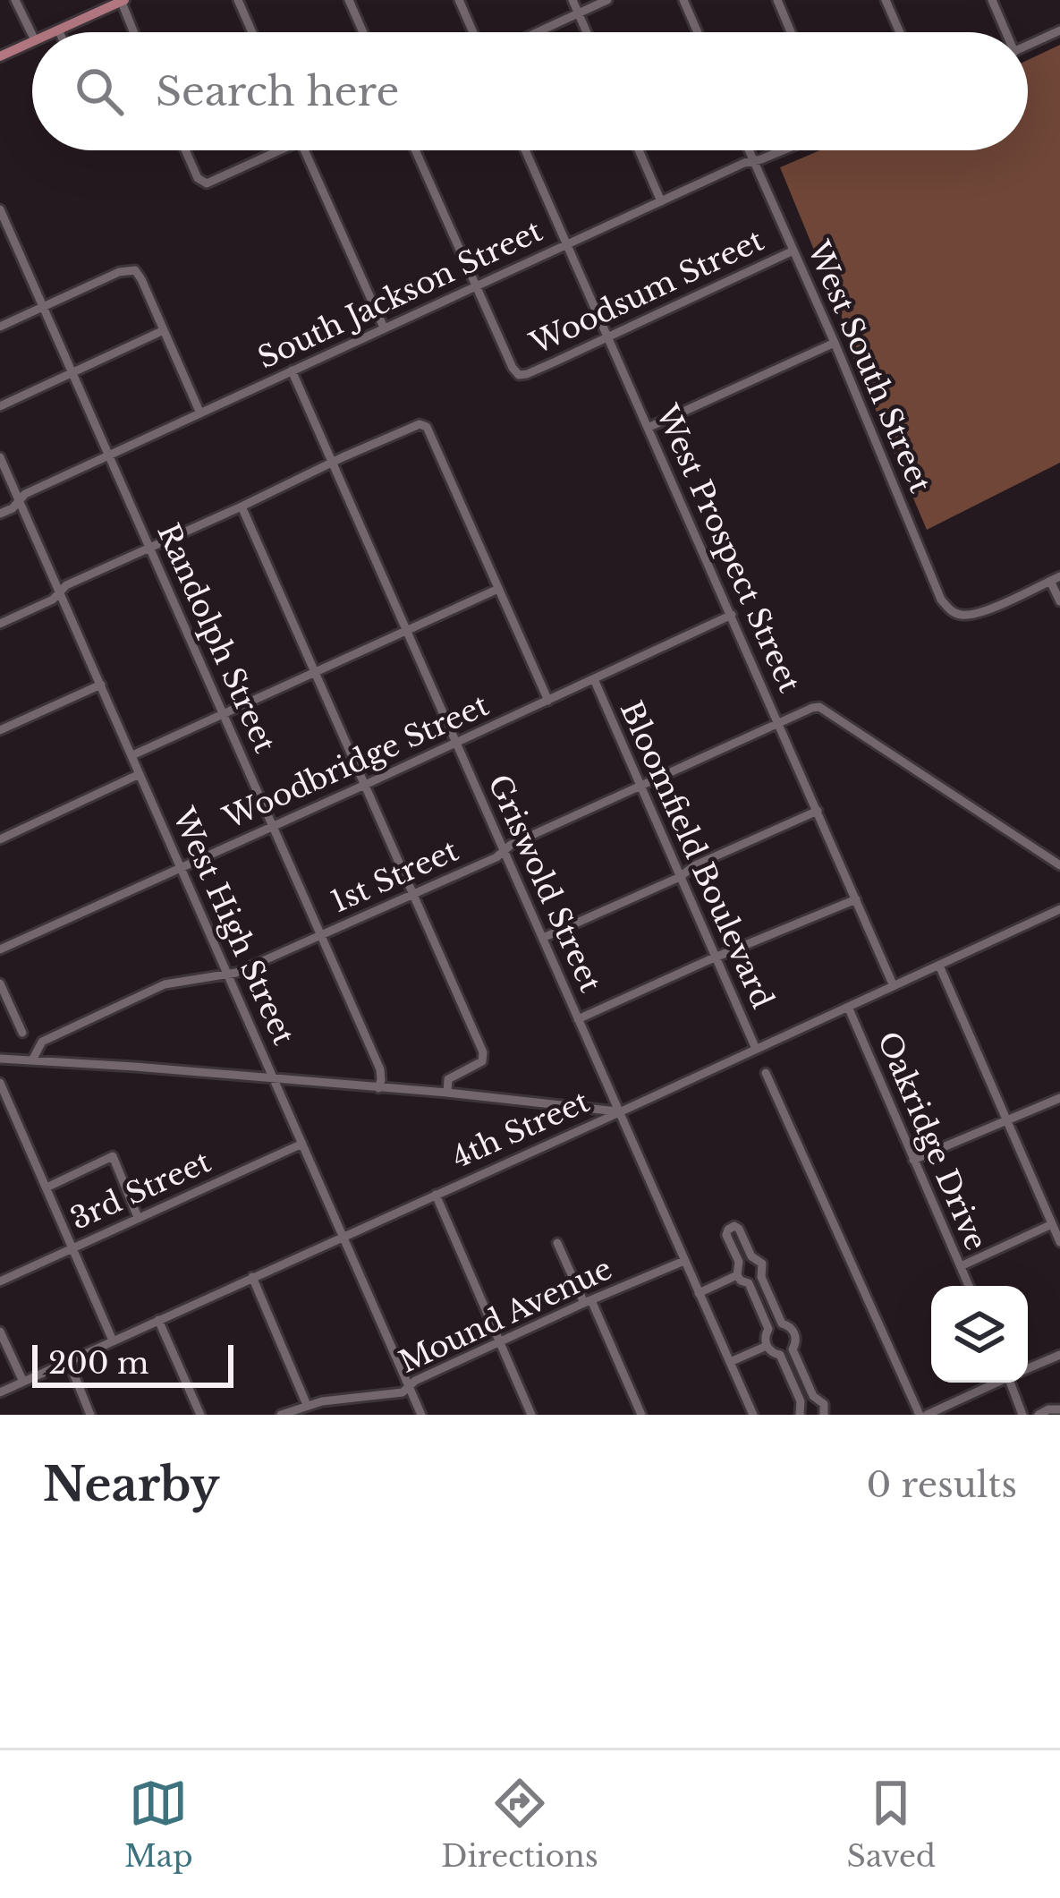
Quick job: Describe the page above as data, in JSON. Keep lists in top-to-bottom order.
{
  "streets": {
    "street": [
      "Woodsum Street",
      "South Jackson Street",
      "West South Street",
      "West Prospect Street",
      "Randolph Street",
      "Woodbridge Street",
      "Bloomfield Boulevard",
      "1st Street",
      "Griswold Street",
      "West High Street",
      "4th Street",
      "Oakridge Drive",
      "3rd Street",
      "Mound Avenue"
    ]
  },
  "crossings": [
    ["Woodsum Street", "South Jackson Street"],
    ["Woodsum Street", "West South Street"],
    ["Woodsum Street", "West Prospect Street"],
    ["South Jackson Street", "West South Street"],
    ["South Jackson Street", "West Prospect Street"],
    ["South Jackson Street", "Randolph Street"],
    ["South Jackson Street", "Griswold Street"],
    ["South Jackson Street", "West High Street"],
    ["West Prospect Street", "Woodbridge Street"],
    ["West Prospect Street", "1st Street"],
    ["West Prospect Street", "4th Street"],
    ["Randolph Street", "Woodbridge Street"],
    ["Randolph Street", "1st Street"],
    ["Woodbridge Street", "Bloomfield Boulevard"],
    ["Woodbridge Street", "Griswold Street"],
    ["Woodbridge Street", "West High Street"],
    ["Bloomfield Boulevard", "1st Street"],
    ["Bloomfield Boulevard", "4th Street"],
    ["1st Street", "Griswold Street"],
    ["1st Street", "West High Street"],
    ["Griswold Street", "4th Street"],
    ["Griswold Street", "Mound Avenue"],
    ["West High Street", "4th Street"],
    ["West High Street", "3rd Street"],
    ["West High Street", "Mound Avenue"],
    ["4th Street", "Oakridge Drive"]
  ],
  "scale_bar": "200 m",
  "page": {
    "search": "Search here",
    "scale": "200 m",
    "heading": ["Nearby", "0 results"],
    "nav": ["Map", "Directions", "Saved"]
  }
}
